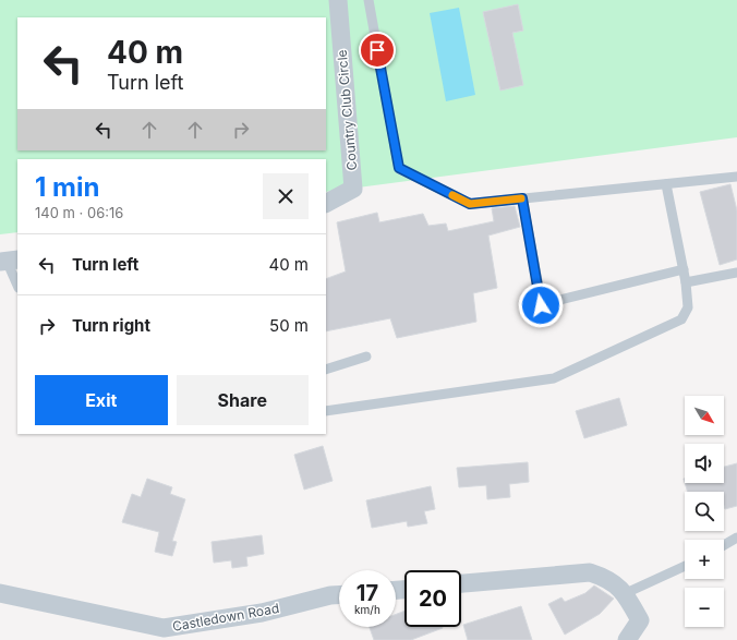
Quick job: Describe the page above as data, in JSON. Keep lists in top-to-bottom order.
{
  "streets": {
    "street": ["Country Club Circle", "Castledown Road"]
  },
  "north": "bottom right",
  "page": {
    "turn": ["40 m", "Turn left"],
    "heading": ["1 min", "140 m · 06:16"],
    "list": [
      {
        "name": "Turn left",
        "value": "40 m"
      },
      {
        "name": "Turn right",
        "value": "50 m"
      }
    ],
    "buttons": ["Exit", "Share"],
    "map_buttons": ["+", "−"],
    "speed": "17 km/h",
    "limit": "20"
  }
}
